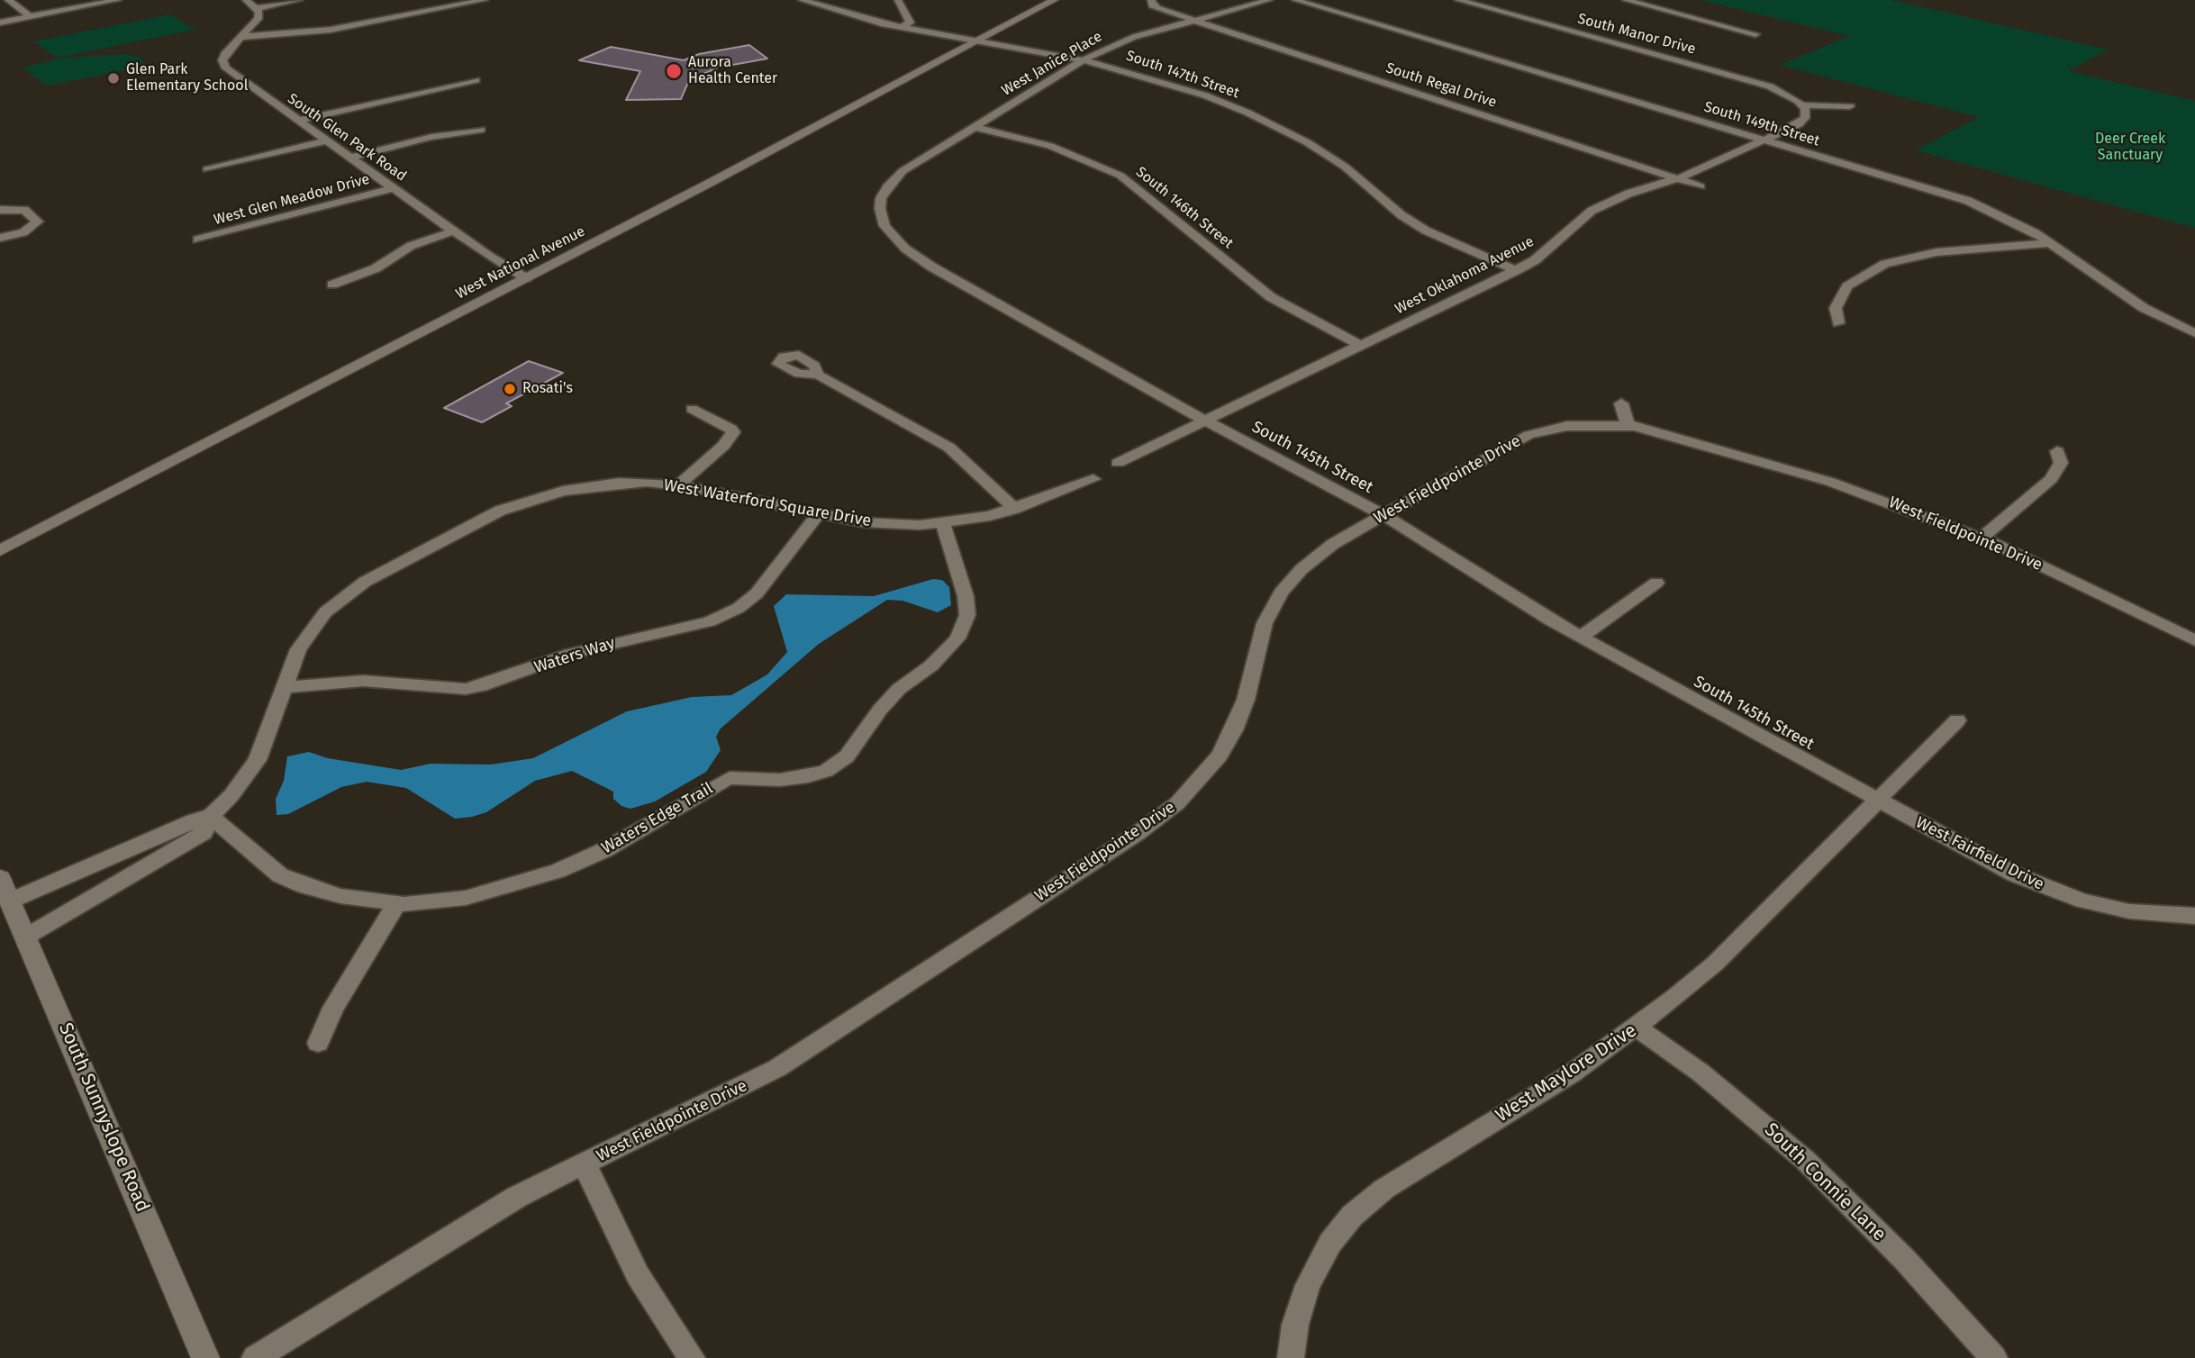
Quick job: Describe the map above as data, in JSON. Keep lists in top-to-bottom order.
{
  "streets": {
    "main road": ["West National Avenue", "South Sunnyslope Road"],
    "street": [
      "South Manor Drive",
      "West Janice Place",
      "South 147th Street",
      "South Regal Drive",
      "South 149th Street",
      "South Glen Park Road",
      "West Glen Meadow Drive",
      "South 146th Street",
      "West Oklahoma Avenue",
      "South 145th Street",
      "West Fieldpointe Drive",
      "West Waterford Square Drive",
      "Waters Way",
      "Waters Edge Trail",
      "West Fairfield Drive",
      "West Maylore Drive",
      "South Connie Lane"
    ]
  },
  "crossings": [
    ["South Manor Drive", "West Oklahoma Avenue"],
    ["West Janice Place", "South 147th Street"],
    ["West Janice Place", "South Regal Drive"],
    ["West Janice Place", "South 146th Street"],
    ["West Janice Place", "South 145th Street"],
    ["South 147th Street", "West National Avenue"],
    ["South 147th Street", "West Oklahoma Avenue"],
    ["South Regal Drive", "West Oklahoma Avenue"],
    ["South 149th Street", "West Oklahoma Avenue"],
    ["South Glen Park Road", "West Glen Meadow Drive"],
    ["South Glen Park Road", "West National Avenue"],
    ["South 146th Street", "West Oklahoma Avenue"],
    ["West Oklahoma Avenue", "South 145th Street"],
    ["South 145th Street", "West Fieldpointe Drive"],
    ["South 145th Street", "West Fairfield Drive"],
    ["South 145th Street", "West Maylore Drive"],
    ["West Waterford Square Drive", "Waters Way"],
    ["West Waterford Square Drive", "Waters Edge Trail"],
    ["West Waterford Square Drive", "South Sunnyslope Road"],
    ["West Fairfield Drive", "West Maylore Drive"],
    ["West Maylore Drive", "South Connie Lane"]
  ],
  "parks": ["Deer Creek Sanctuary"],
  "places": ["Aurora Health Center", "Glen Park Elementary School", "Rosati's"]
}
